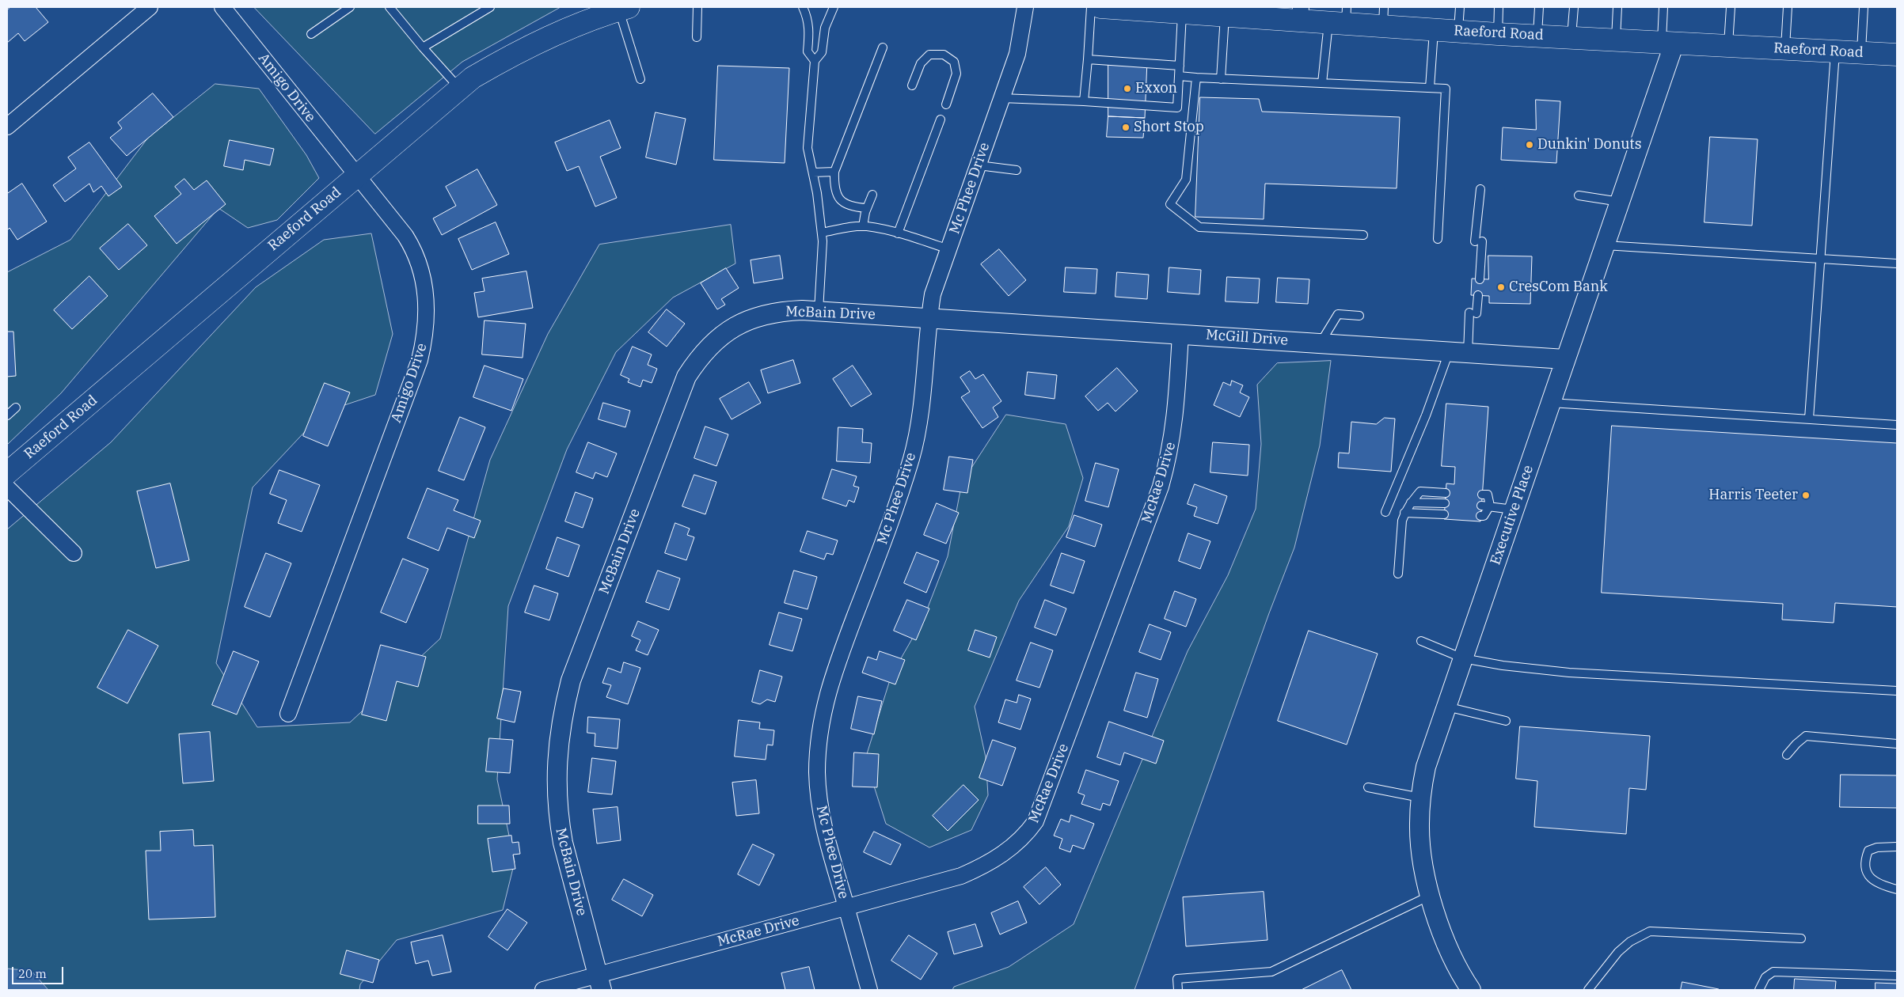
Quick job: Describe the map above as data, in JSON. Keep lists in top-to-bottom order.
{
  "streets": {
    "main road": ["Raeford Road"],
    "street": [
      "Amigo Drive",
      "Mc Phee Drive",
      "McBain Drive",
      "McGill Drive",
      "McRae Drive",
      "Executive Place"
    ]
  },
  "crossings": [
    ["Raeford Road", "Amigo Drive"],
    ["Raeford Road", "Executive Place"],
    ["Mc Phee Drive", "McBain Drive"],
    ["Mc Phee Drive", "McGill Drive"],
    ["Mc Phee Drive", "McRae Drive"],
    ["McBain Drive", "McGill Drive"],
    ["McBain Drive", "McRae Drive"],
    ["McGill Drive", "McRae Drive"],
    ["McGill Drive", "Executive Place"]
  ],
  "places": [
    "Exxon",
    "Short Stop",
    "Dunkin' Donuts",
    "CresCom Bank",
    "Harris Teeter"
  ],
  "scale_bar": "20 m"
}
